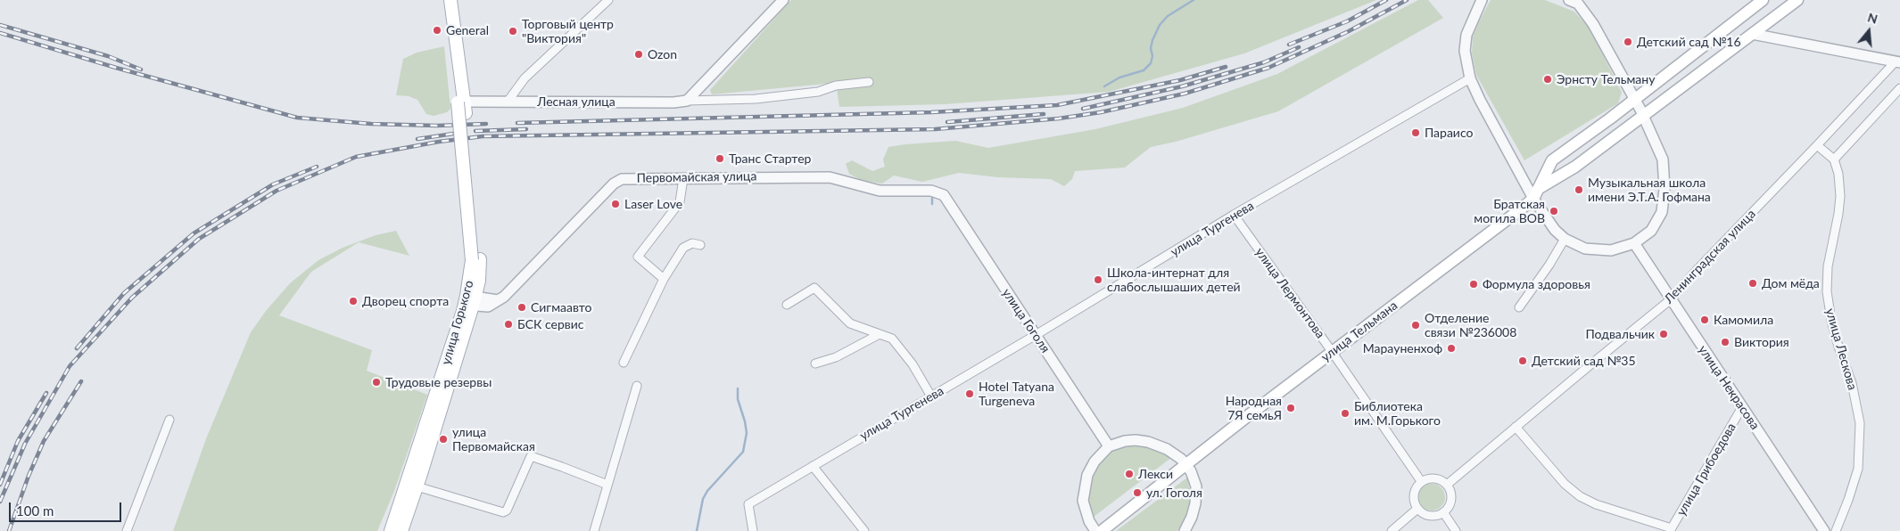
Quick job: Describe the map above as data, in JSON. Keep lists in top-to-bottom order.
{
  "streets": {
    "main road": ["улица Горького", "улица Тельмана"],
    "street": [
      "Лесная улица",
      "Первомайская улица",
      "улица Тургенева",
      "Ленинградская улица",
      "улица Лермонтова",
      "улица Гоголя",
      "улица Лескова",
      "улица Некрасова",
      "улица Грибоедова"
    ]
  },
  "crossings": [
    ["Лесная улица", "улица Горького"],
    ["Первомайская улица", "улица Гоголя"],
    ["Первомайская улица", "улица Горького"],
    ["улица Тургенева", "улица Лермонтова"],
    ["улица Тургенева", "улица Гоголя"],
    ["Ленинградская улица", "улица Лермонтова"],
    ["Ленинградская улица", "улица Некрасова"],
    ["улица Лермонтова", "улица Тельмана"],
    ["улица Некрасова", "улица Грибоедова"]
  ],
  "places": [
    "General",
    "Торговый центр \"Виктория\"",
    "Детский сад №16",
    "Ozon",
    "Эрнсту Тельману",
    "Параисо",
    "Транс Стартер",
    "Музыкальная школа имени Э.Т.А. Гофмана",
    "Laser Love",
    "Братская могила ВОВ",
    "Школа-интернат для слабослышаших детей",
    "Дом мёда",
    "Формула здоровья",
    "Дворец спорта",
    "Сигмаавто",
    "Камомила",
    "БСК сервис",
    "Отделение связи №236008",
    "Подвальчик",
    "Виктория",
    "Марауненхоф",
    "Детский сад №35",
    "Трудовые резервы",
    "Hotel Tatyana Turgeneva",
    "Народная 7Я семьЯ",
    "Библиотека им. М.Горького",
    "улица Первомайская",
    "Лекси",
    "ул. Гоголя"
  ],
  "scale_bar": "100 m",
  "north": "top"
}
